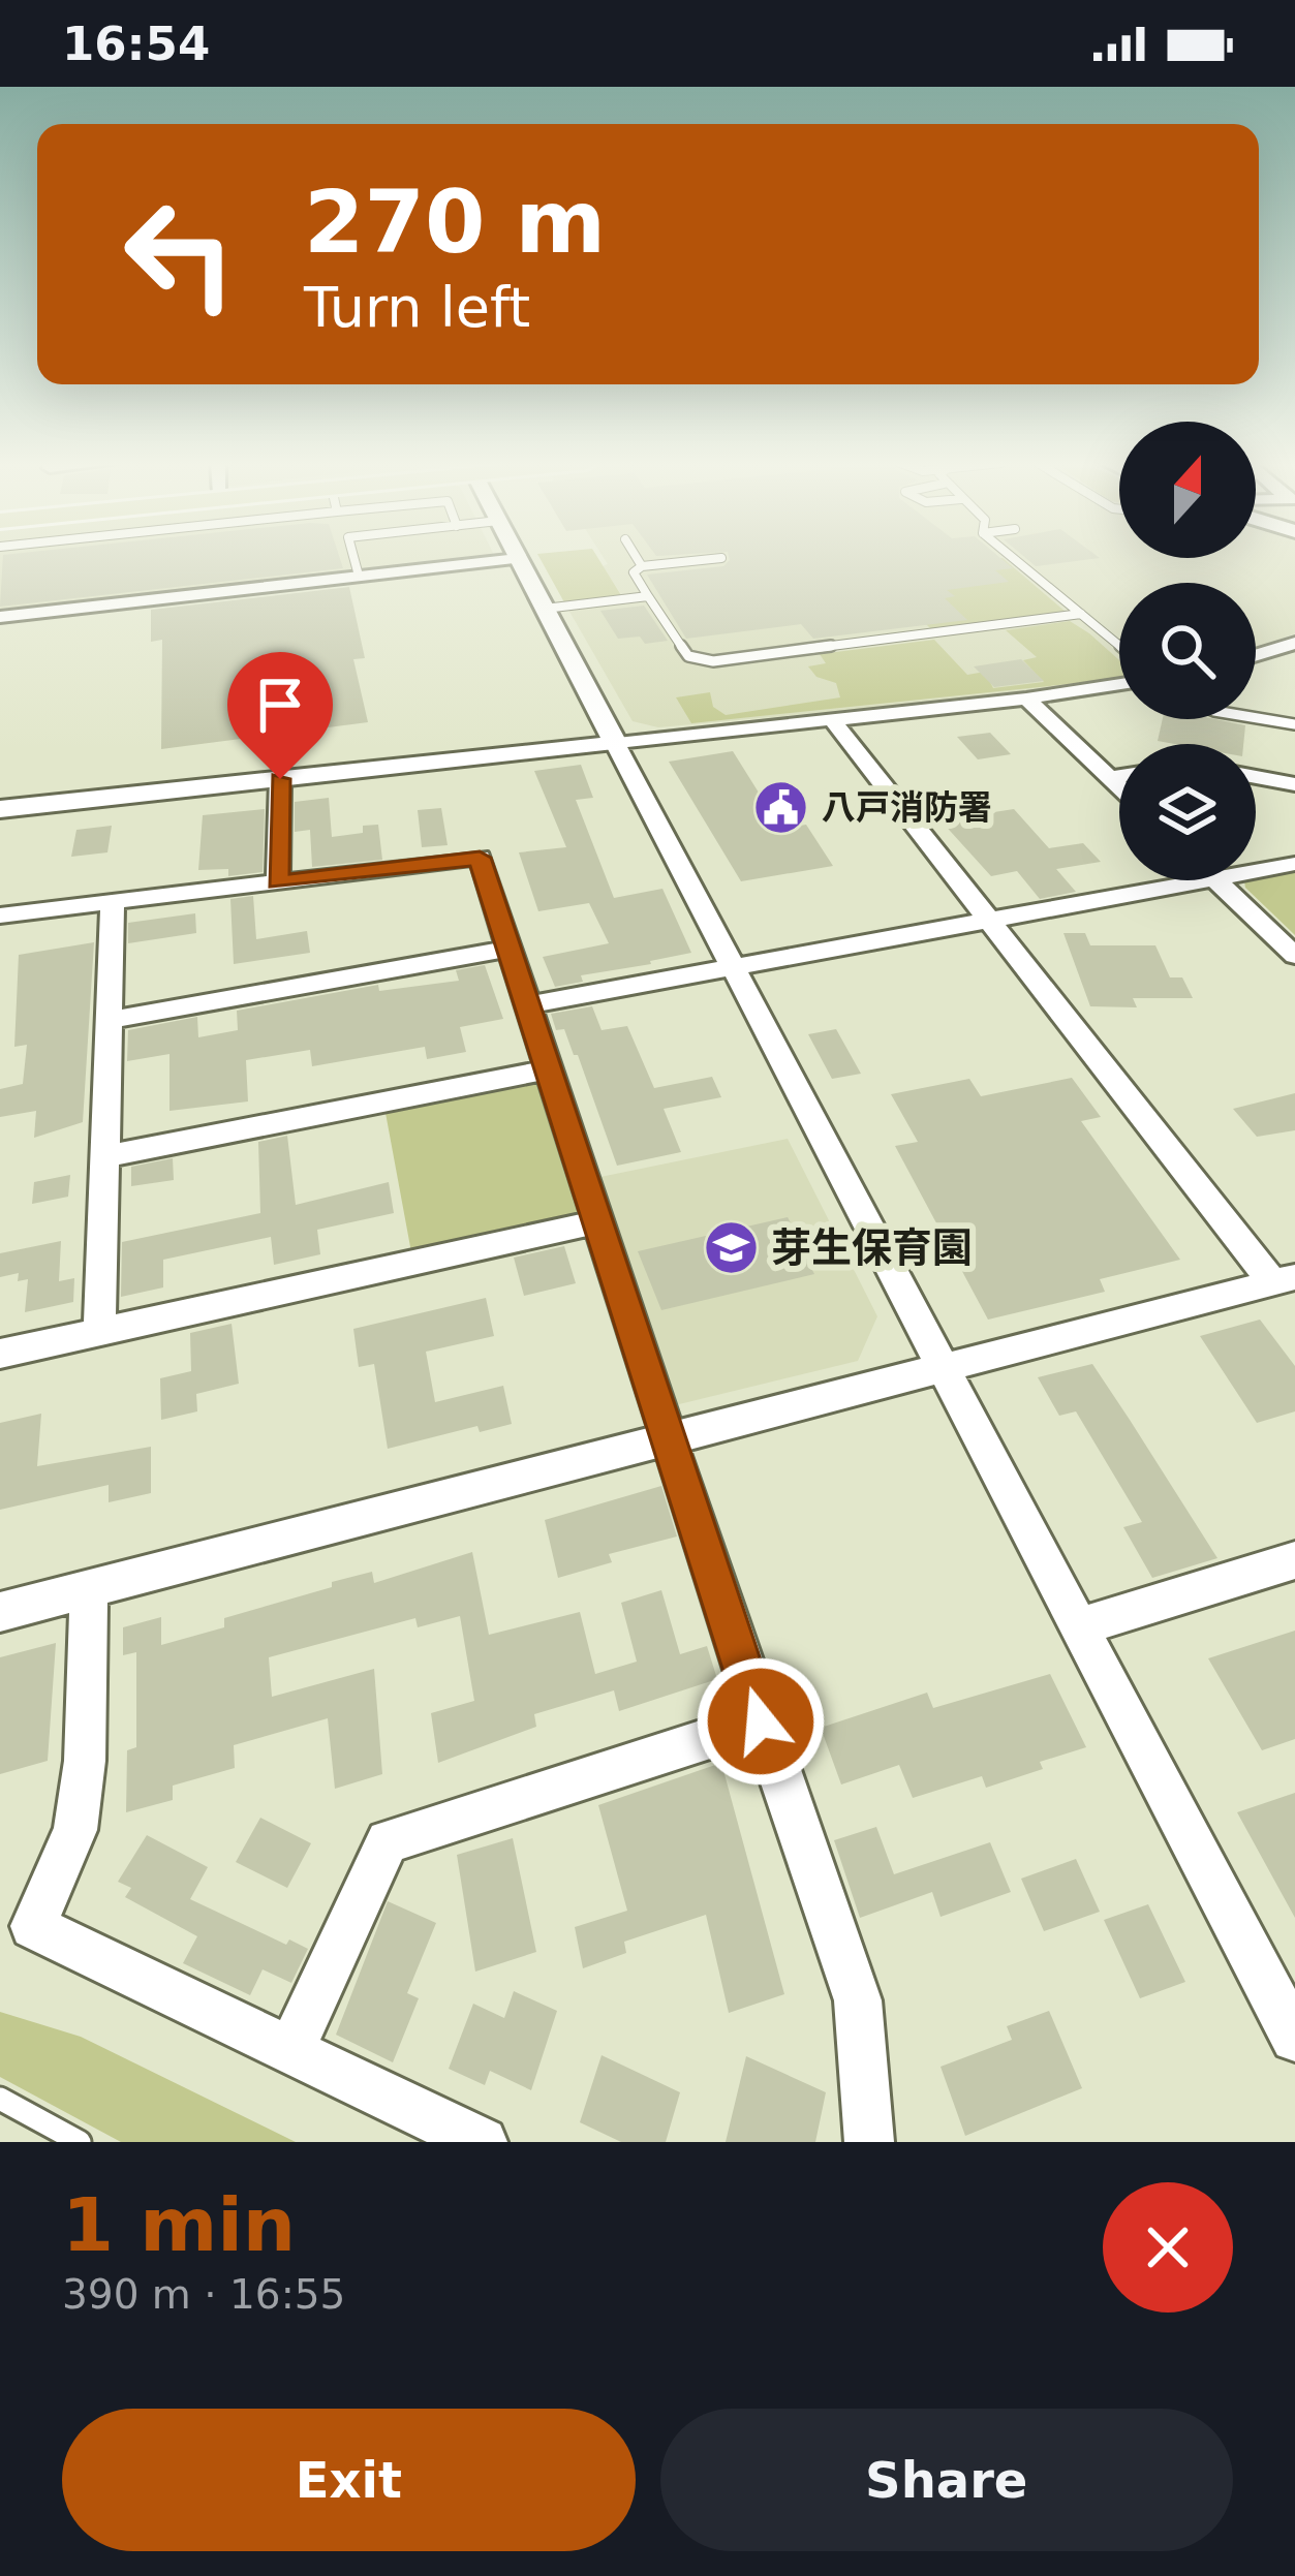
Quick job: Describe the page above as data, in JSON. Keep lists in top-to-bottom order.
{
  "places": {
    "public building": ["八戸消防署"],
    "school or university": ["芽生保育園"]
  },
  "north": "top",
  "page": {
    "status": "16:54",
    "turn": ["270 m", "Turn left"],
    "heading": ["1 min", "390 m · 16:55"],
    "buttons": ["Exit", "Share"]
  }
}
